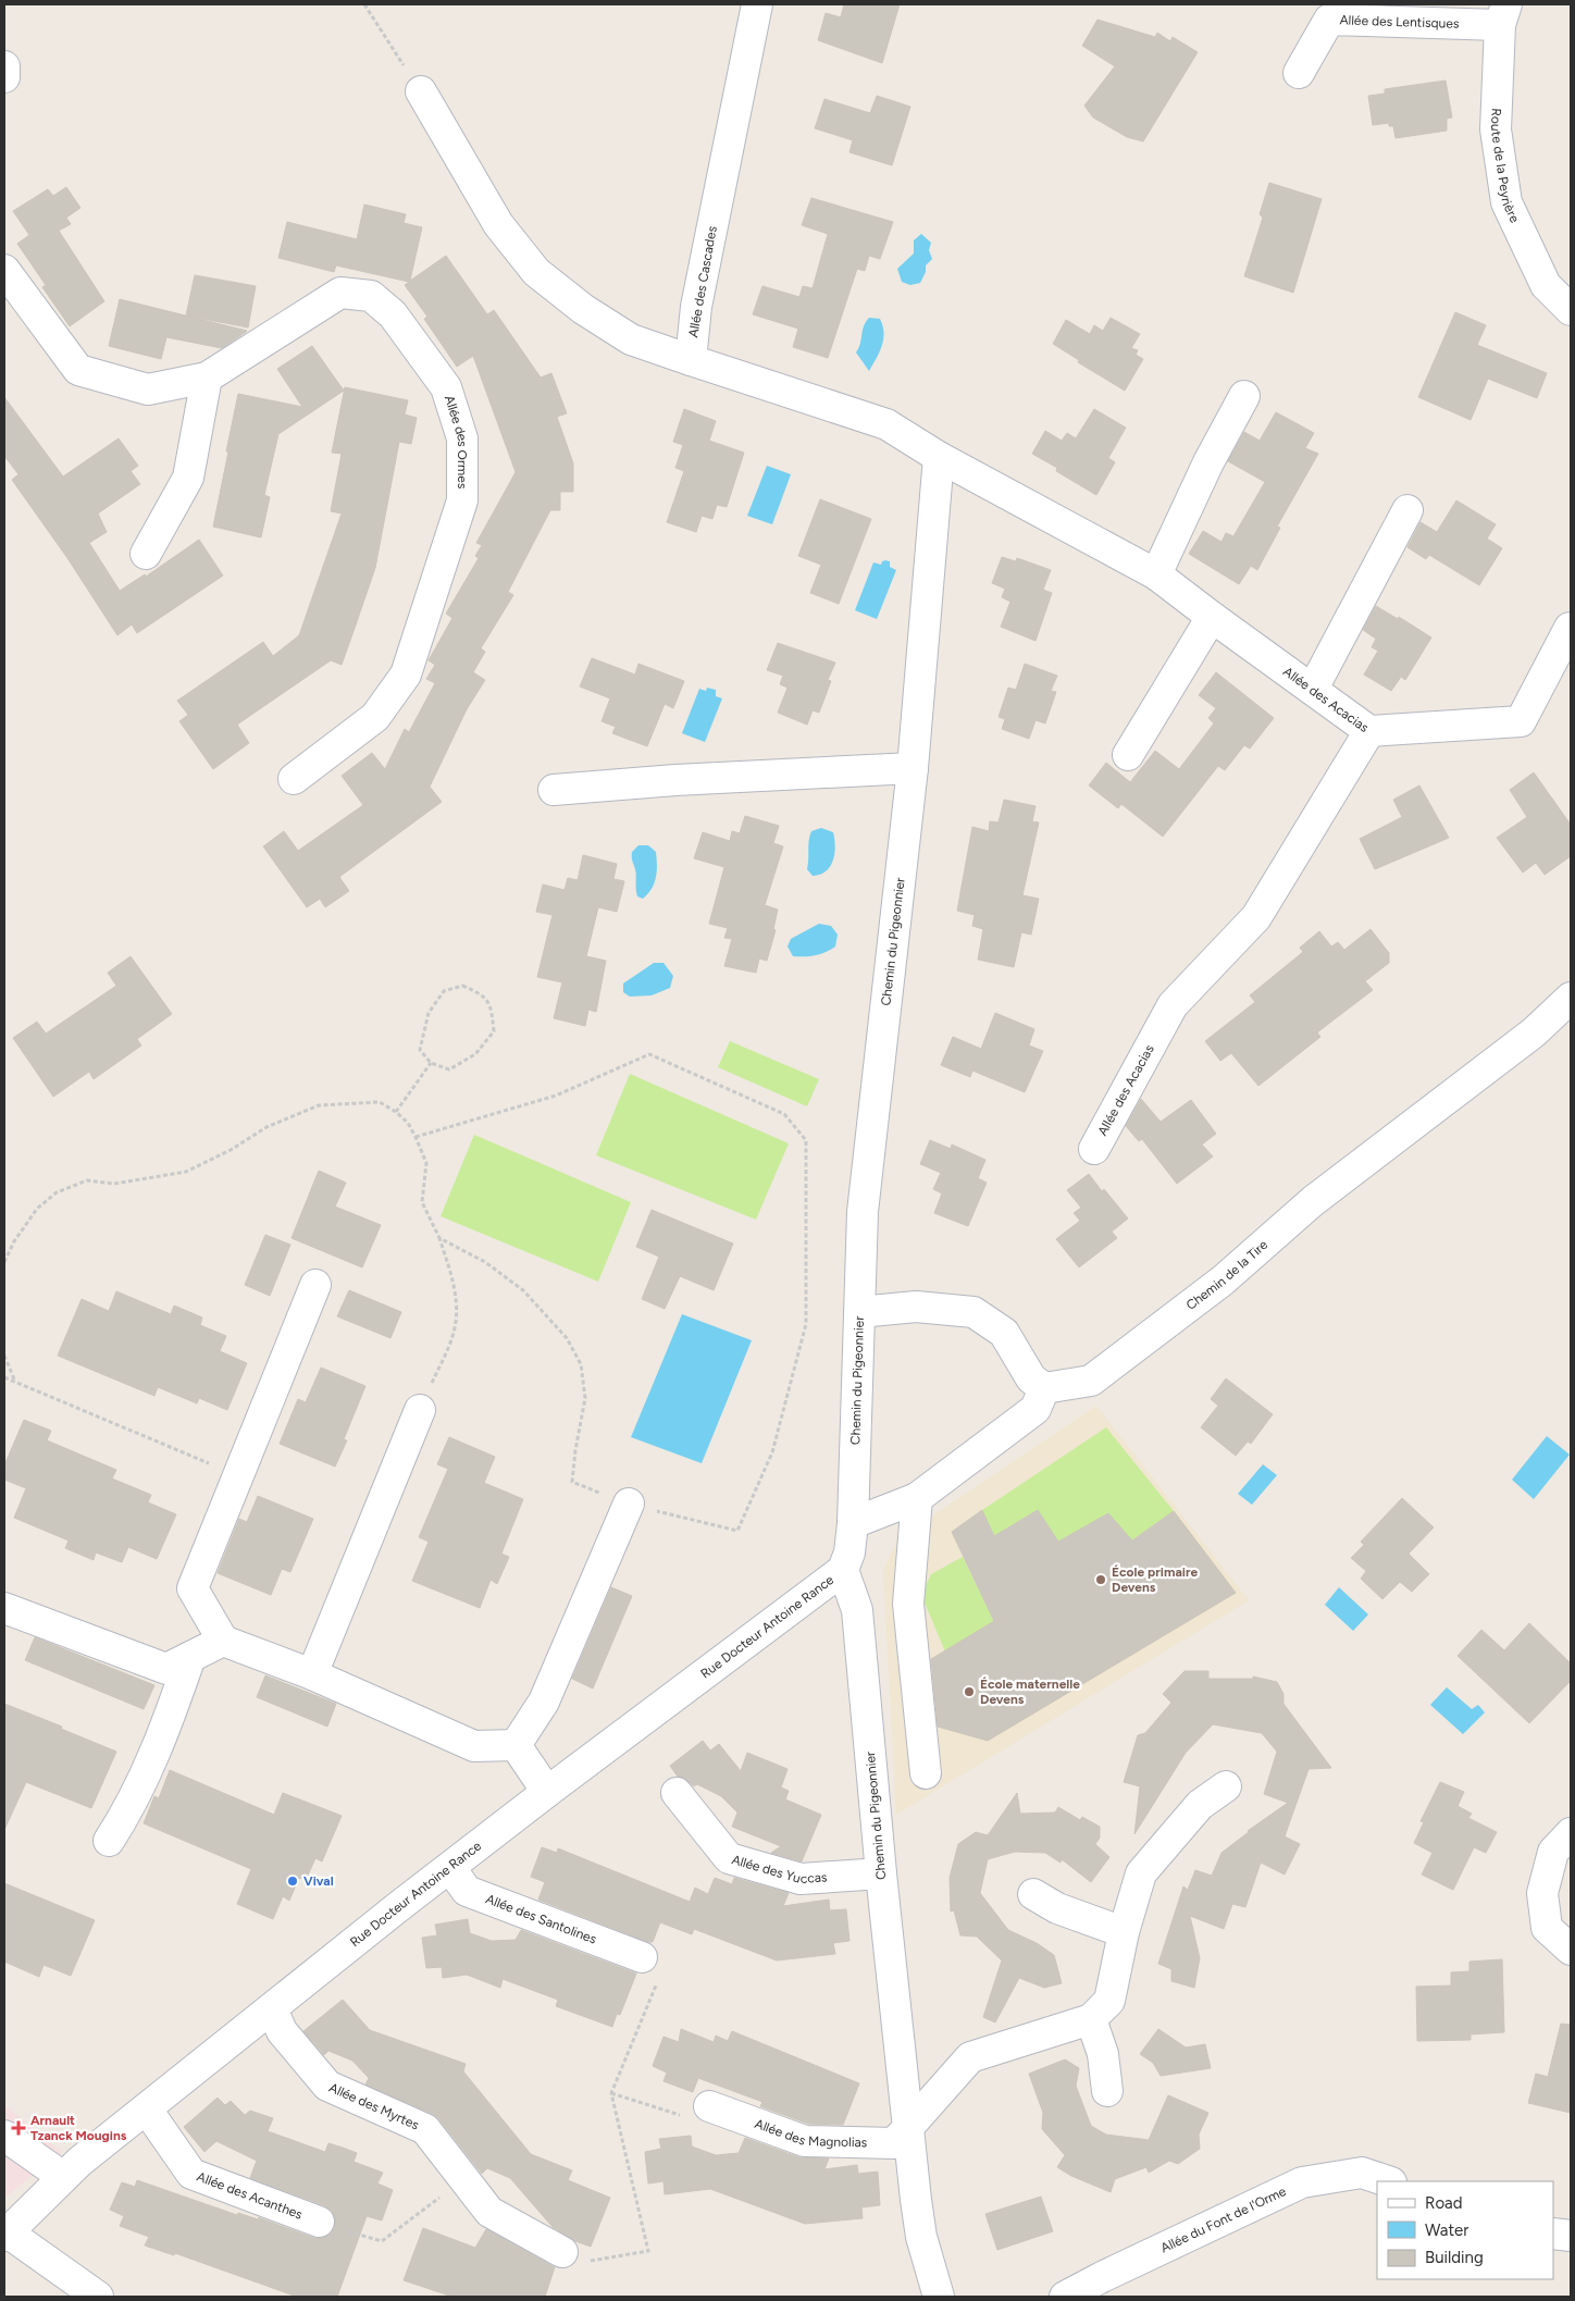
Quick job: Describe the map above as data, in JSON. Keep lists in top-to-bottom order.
{
  "streets": {
    "street": [
      "Allée des Lentisques",
      "Route de la Peyrière",
      "Allée des Cascades",
      "Allée des Ormes",
      "Allée des Acacias",
      "Chemin du Pigeonnier",
      "Chemin de la Tire",
      "Rue Docteur Antoine Rance",
      "Allée des Yuccas",
      "Allée des Santolines",
      "Allée des Myrtes",
      "Allée des Magnolias",
      "Allée des Acanthes",
      "Allée du Font de l'Orme"
    ]
  },
  "crossings": [
    ["Allée des Lentisques", "Route de la Peyrière"],
    ["Allée des Acacias", "Chemin du Pigeonnier"],
    ["Chemin du Pigeonnier", "Rue Docteur Antoine Rance"],
    ["Chemin du Pigeonnier", "Allée des Yuccas"],
    ["Chemin du Pigeonnier", "Allée des Magnolias"],
    ["Rue Docteur Antoine Rance", "Allée des Santolines"],
    ["Rue Docteur Antoine Rance", "Allée des Myrtes"],
    ["Rue Docteur Antoine Rance", "Allée des Acanthes"]
  ],
  "places": {
    "other": ["École primaire Devens", "École maternelle Devens", "Vival"],
    "health": ["Arnault Tzanck Mougins"]
  },
  "legend": ["Road", "Water", "Building"]
}
